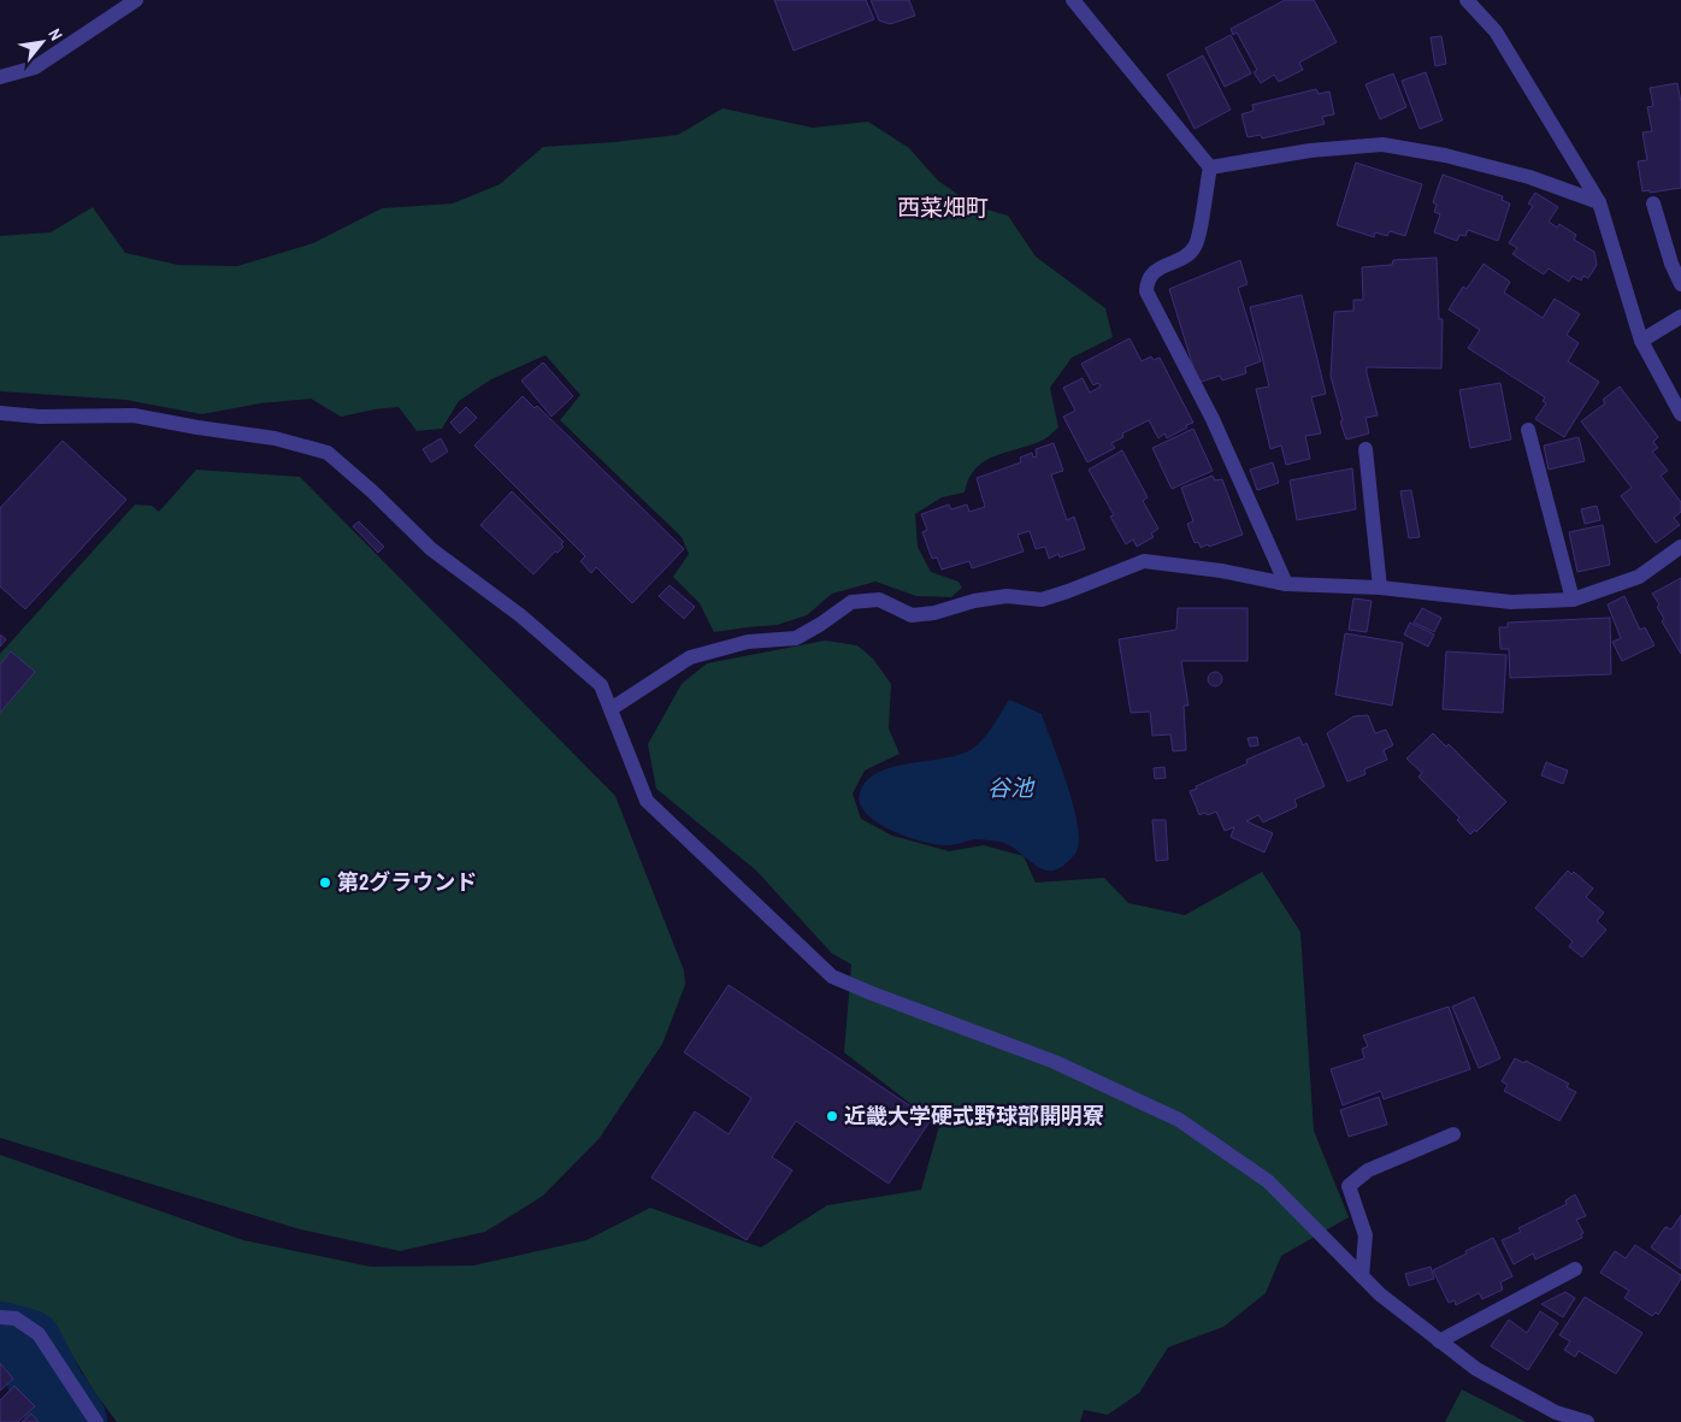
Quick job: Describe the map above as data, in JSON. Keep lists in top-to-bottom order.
{
  "districts": ["西菜畑町"],
  "water": ["谷池"],
  "places": ["第2グラウンド", "近畿大学硬式野球部開明寮"],
  "north": "top right"
}
